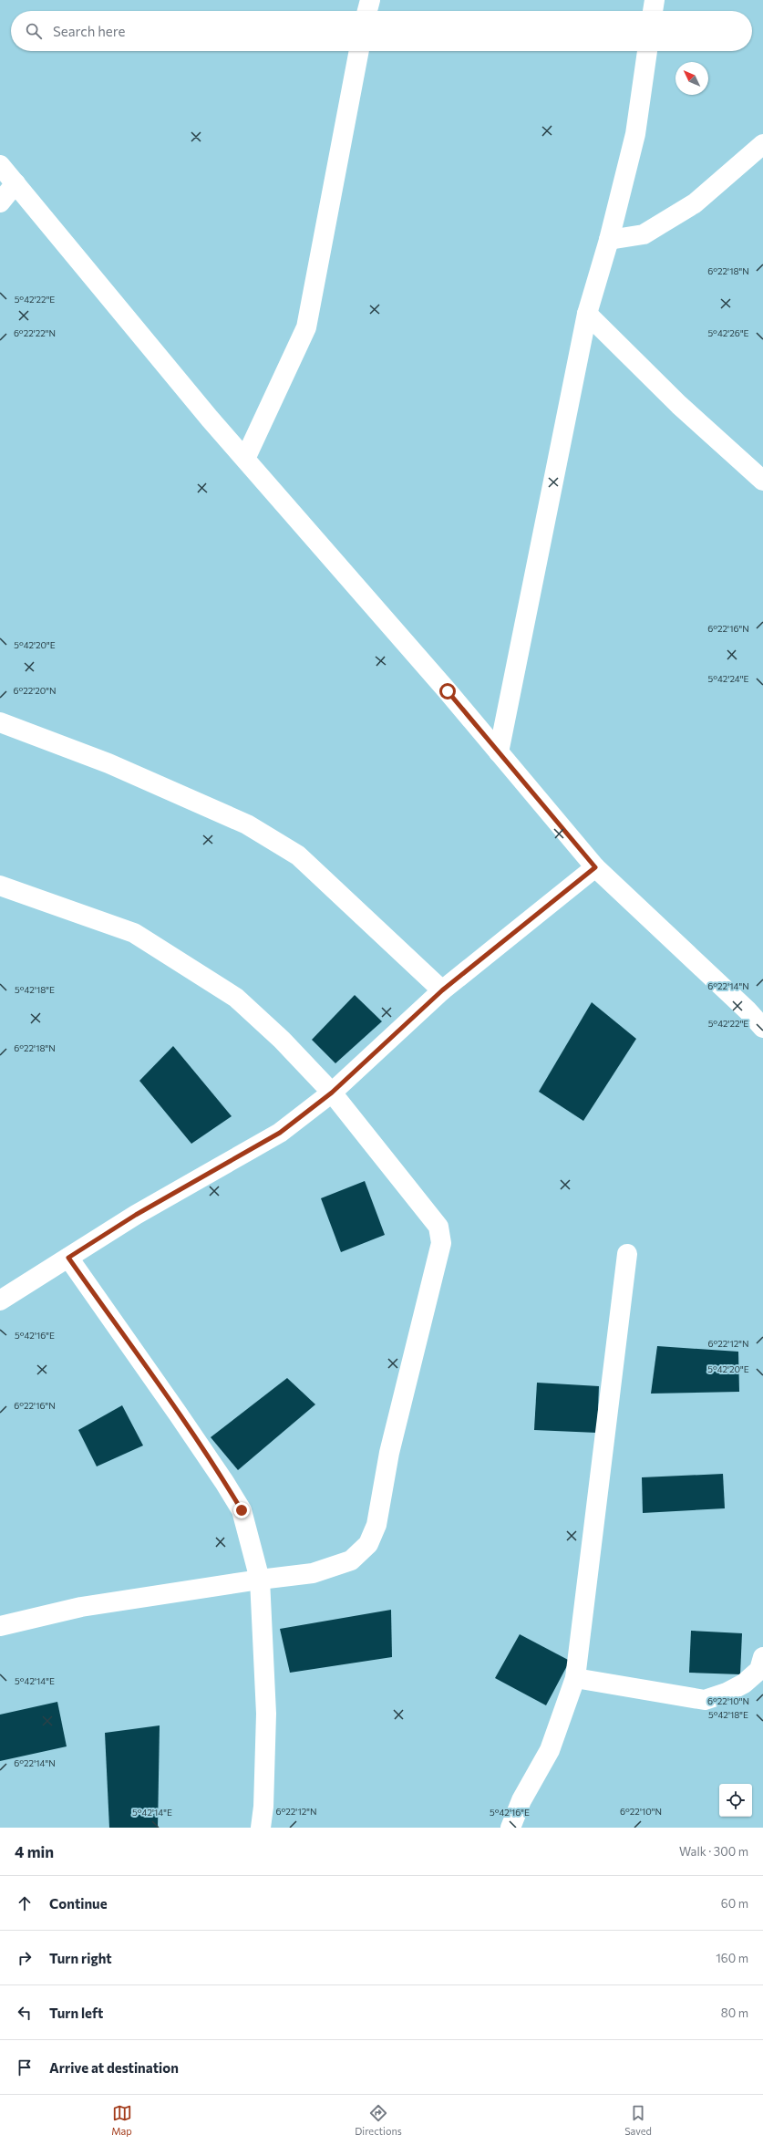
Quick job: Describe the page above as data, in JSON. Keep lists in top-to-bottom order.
{
  "north": "top left",
  "page": {
    "search": "Search here",
    "heading": ["4 min", "Walk · 300 m"],
    "list": [
      ["Continue", "60 m"],
      ["Turn right", "160 m"],
      ["Turn left", "80 m"],
      "Arrive at destination"
    ],
    "nav": ["Map", "Directions", "Saved"]
  },
  "coordinates": [
    "6°22'18\"N",
    "5°42'22\"E",
    "5°42'26\"E",
    "6°22'22\"N",
    "6°22'16\"N",
    "5°42'20\"E",
    "5°42'24\"E",
    "6°22'20\"N",
    "6°22'14\"N",
    "5°42'18\"E",
    "5°42'16\"E",
    "6°22'12\"N",
    "5°42'14\"E",
    "6°22'10\"N"
  ]
}
